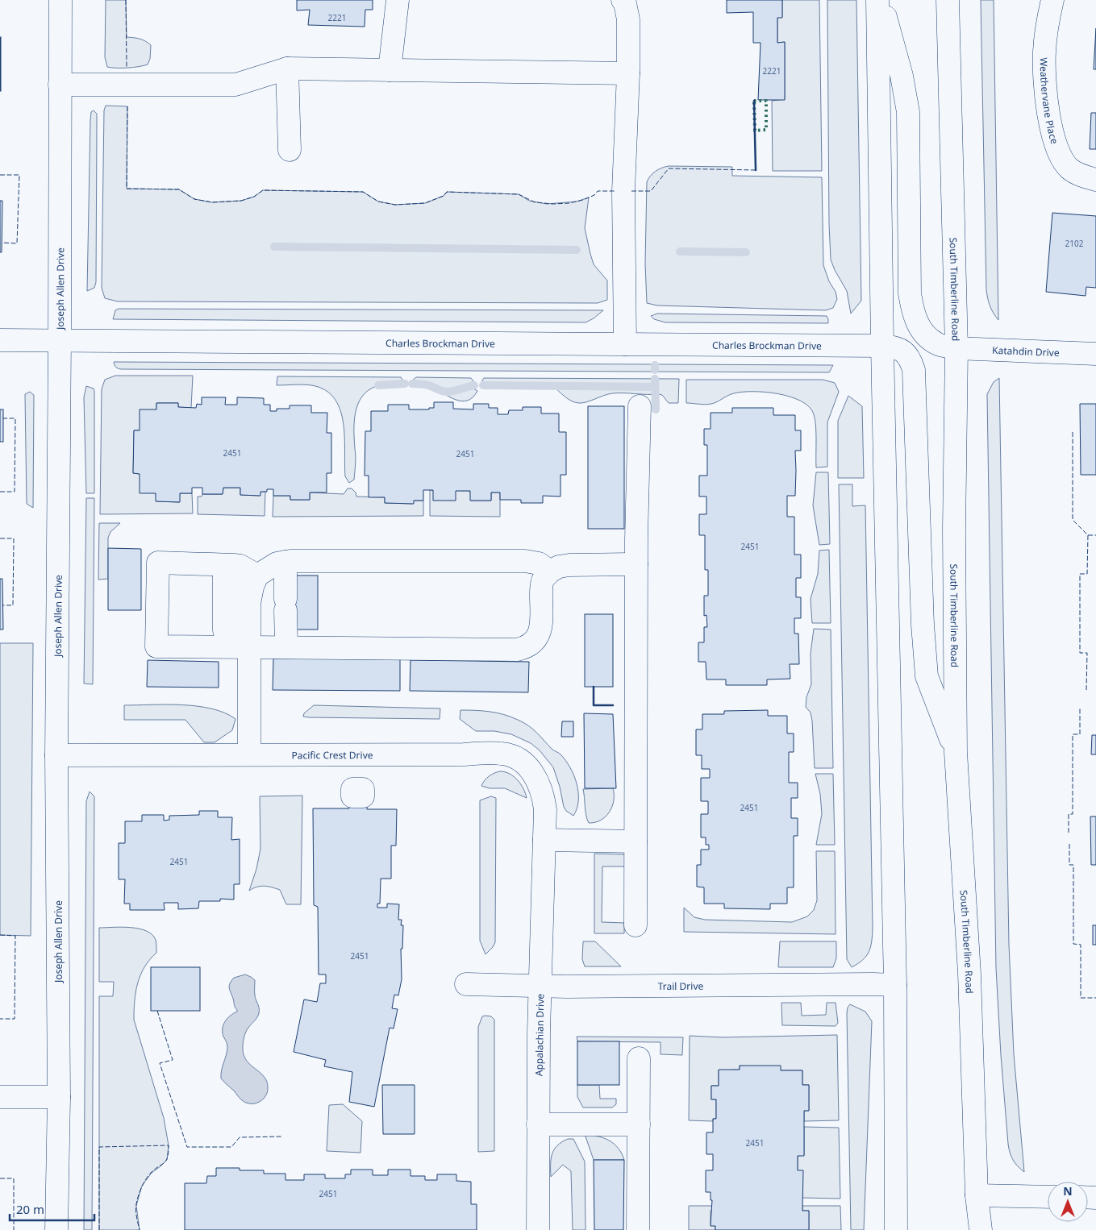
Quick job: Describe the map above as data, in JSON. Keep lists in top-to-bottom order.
{
  "streets": {
    "street": [
      "Weathervane Place",
      "Joseph Allen Drive",
      "South Timberline Road",
      "Charles Brockman Drive",
      "Katahdin Drive",
      "Pacific Crest Drive",
      "Trail Drive",
      "Appalachian Drive"
    ]
  },
  "crossings": [
    ["Joseph Allen Drive", "Charles Brockman Drive"],
    ["Joseph Allen Drive", "Pacific Crest Drive"],
    ["South Timberline Road", "Charles Brockman Drive"],
    ["South Timberline Road", "Katahdin Drive"],
    ["Pacific Crest Drive", "Appalachian Drive"],
    ["Trail Drive", "Appalachian Drive"]
  ],
  "house_numbers": [
    "2221",
    "2221",
    "2102",
    "2451",
    "2451",
    "2451",
    "2451",
    "2451",
    "2451",
    "2451",
    "2451"
  ],
  "scale_bar": "20 m",
  "north": "top"
}
